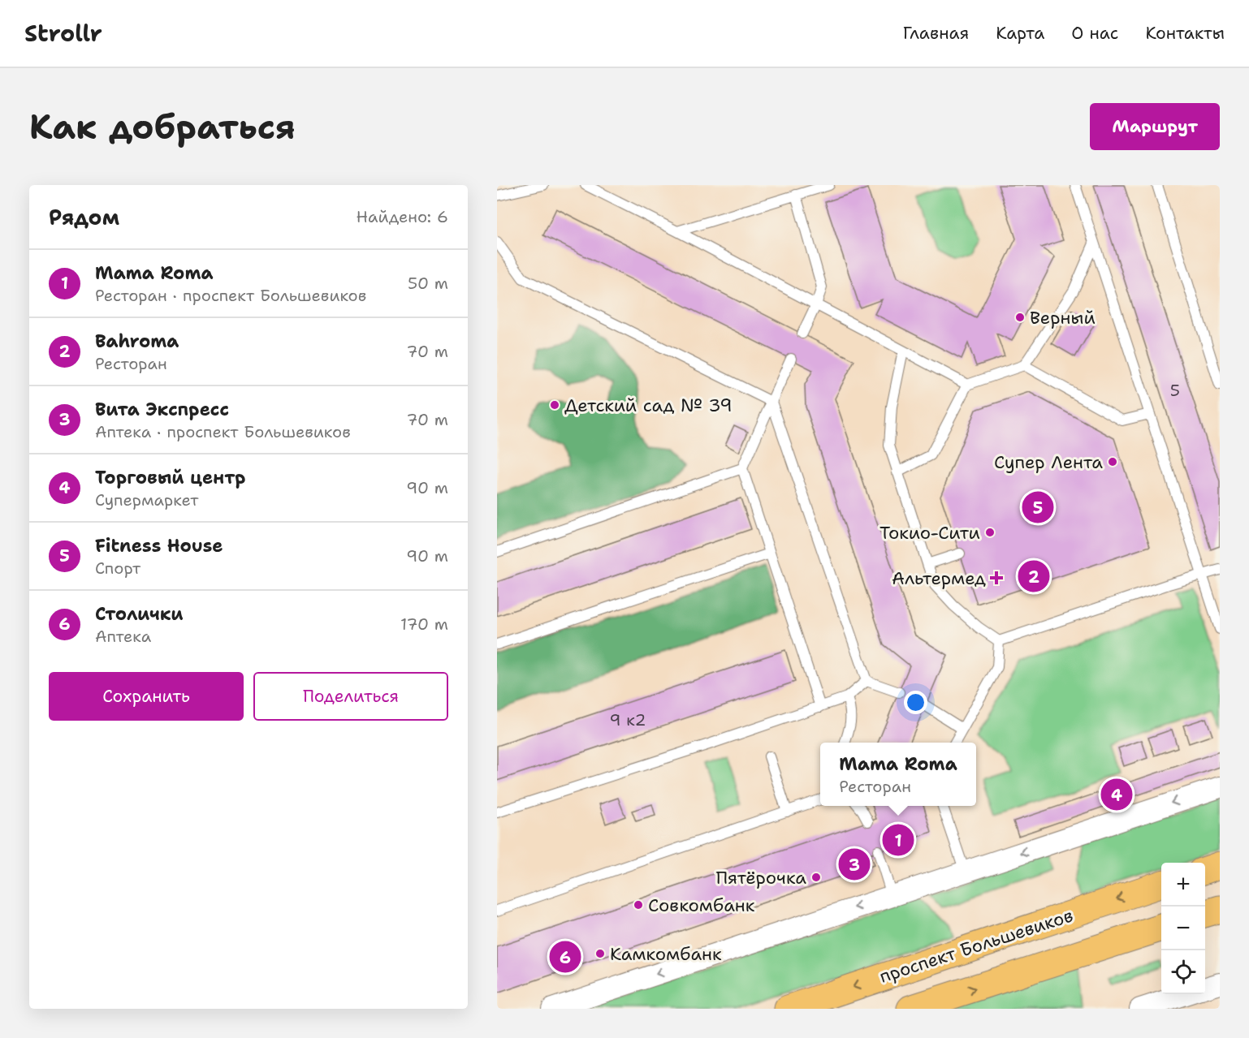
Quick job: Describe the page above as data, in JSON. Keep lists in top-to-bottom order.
{
  "streets": {
    "main road": ["проспект Большевиков"]
  },
  "places": {
    "other": [
      "Верный",
      "Детский сад № 39",
      "Супер Лента",
      "Токио-Сити",
      "Пятёрочка",
      "Совкомбанк",
      "Камкомбанк"
    ],
    "health": ["Альтермед"]
  },
  "house_numbers": ["5", "9 к2"],
  "page": {
    "header": "Strollr",
    "nav": [
      "Главная",
      "Карта",
      "О нас",
      "Контакты"
    ],
    "buttons": [
      "Маршрут",
      ["Сохранить", "Поделиться"]
    ],
    "title": "Как добраться",
    "heading": ["Рядом", "Найдено: 6"],
    "list": [
      {
        "mark": "1",
        "name": "Mama Roma",
        "note": "Ресторан · проспект Большевиков",
        "value": "50 m"
      },
      {
        "mark": "2",
        "name": "Bahroma",
        "note": "Ресторан",
        "value": "70 m"
      },
      {
        "mark": "3",
        "name": "Вита Экспресс",
        "note": "Аптека · проспект Большевиков",
        "value": "70 m"
      },
      {
        "mark": "4",
        "name": "Торговый центр",
        "note": "Супермаркет",
        "value": "90 m"
      },
      {
        "mark": "5",
        "name": "Fitness House",
        "note": "Спорт",
        "value": "90 m"
      },
      {
        "mark": "6",
        "name": "Столички",
        "note": "Аптека",
        "value": "170 m"
      }
    ],
    "pins": [
      "5",
      "2",
      "4",
      "1",
      "3",
      "6"
    ],
    "popup": ["Mama Roma", "Ресторан"],
    "map_buttons": ["+", "−"]
  }
}
